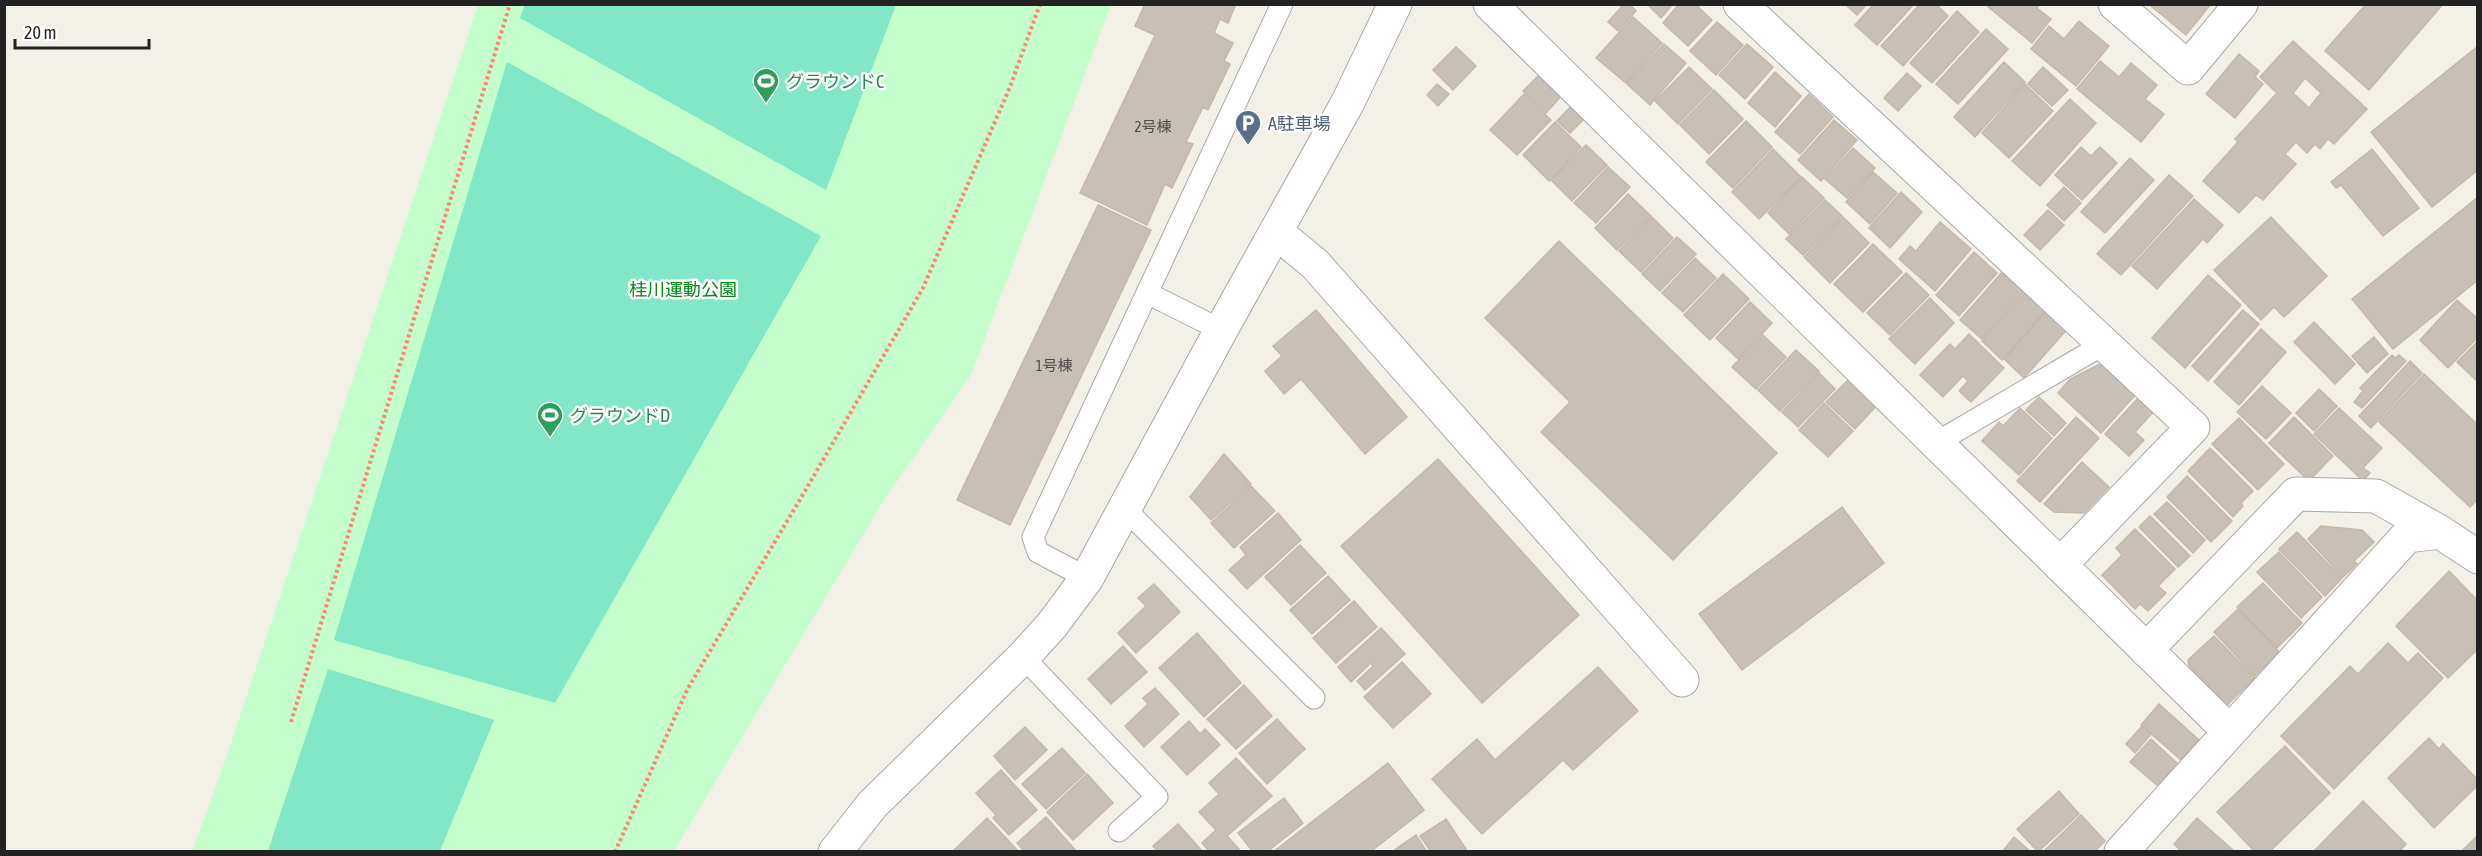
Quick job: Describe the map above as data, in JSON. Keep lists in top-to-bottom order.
{
  "parks": ["桂川運動公園"],
  "places": {
    "sports": ["グラウンドC", "グラウンドD"],
    "parking": ["A駐車場"]
  },
  "house_numbers": ["2号棟", "1号棟"],
  "scale_bar": "20 m"
}
